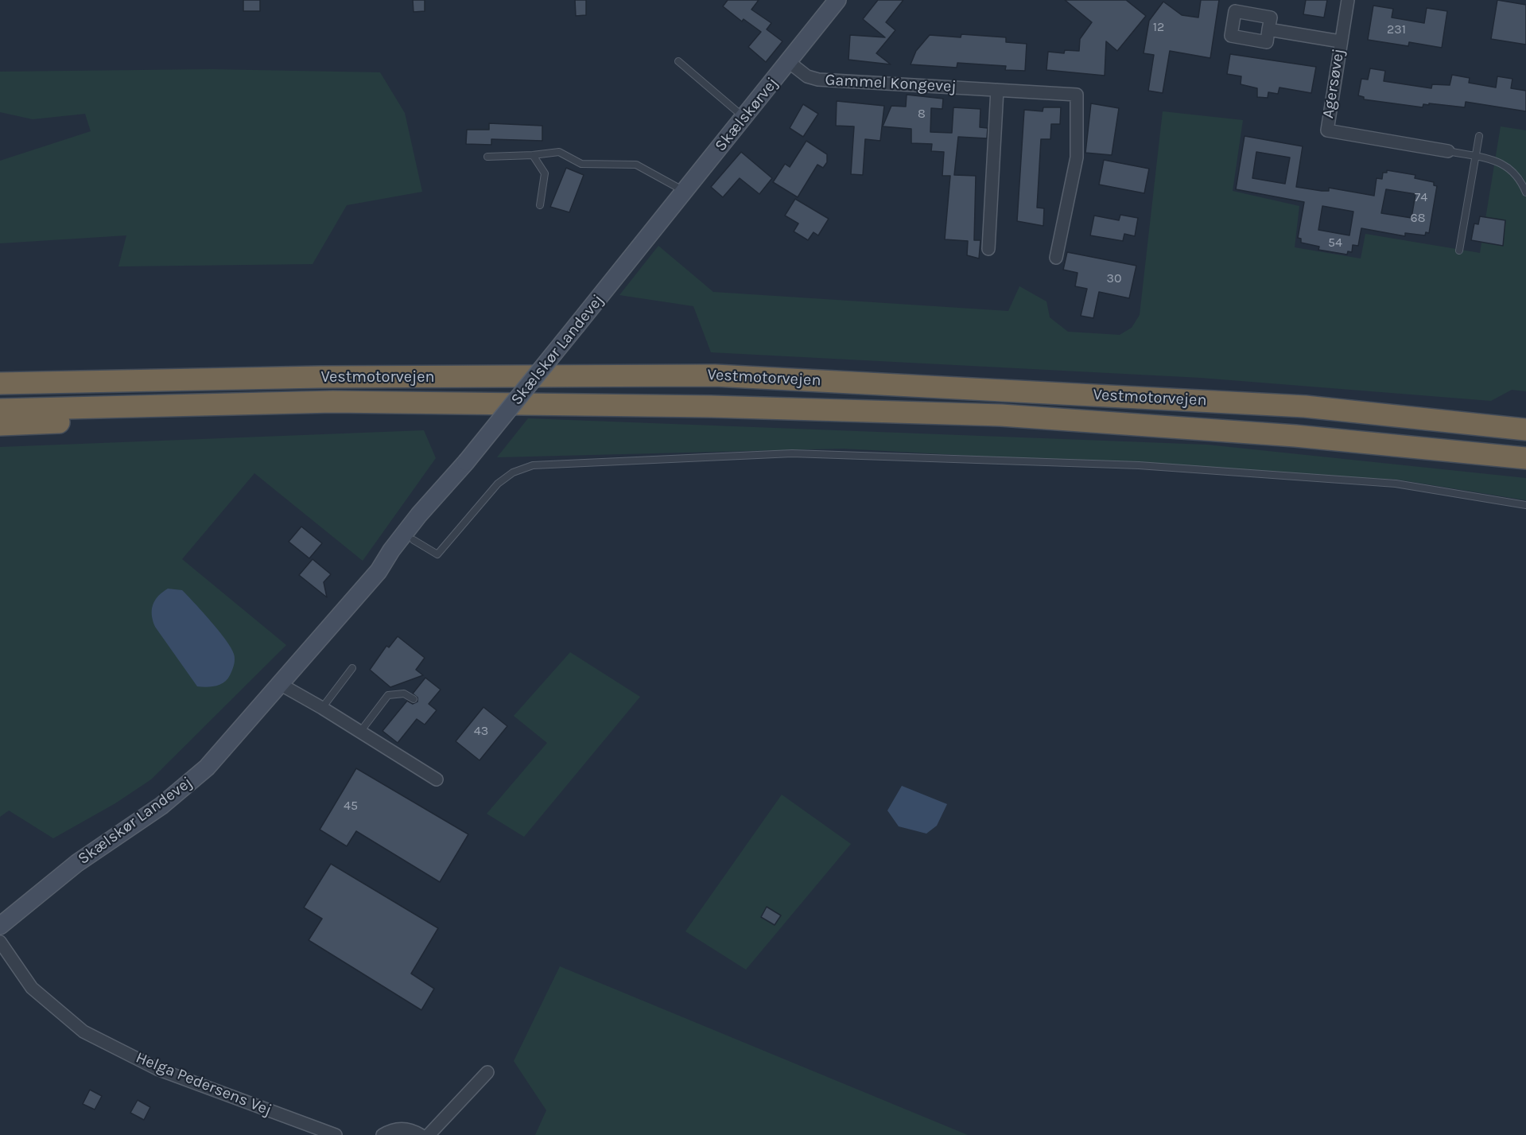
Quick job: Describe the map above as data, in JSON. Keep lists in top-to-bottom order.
{
  "streets": {
    "highway": ["Vestmotorvejen"],
    "street": [
      "Gammel Kongevej",
      "Agersøvej",
      "Skælskørvej",
      "Skælskør Landevej",
      "Helga Pedersens Vej"
    ]
  },
  "crossings": [
    ["Gammel Kongevej", "Skælskørvej"],
    ["Skælskørvej", "Skælskør Landevej"]
  ],
  "house_numbers": [
    "12",
    "231",
    "8",
    "74",
    "68",
    "54",
    "30",
    "43",
    "45"
  ]
}
